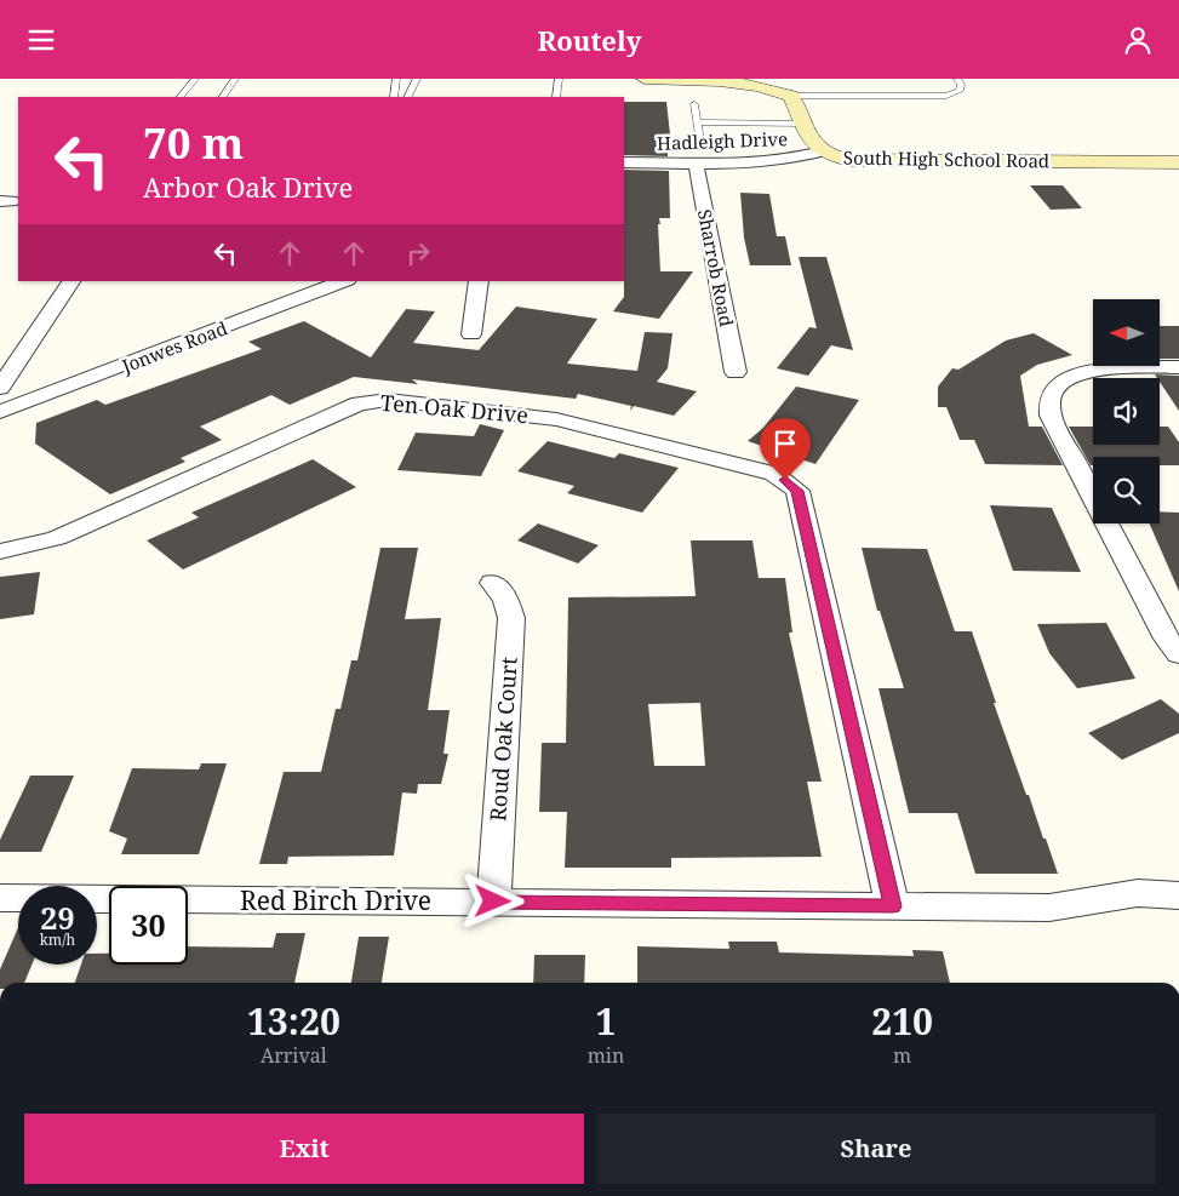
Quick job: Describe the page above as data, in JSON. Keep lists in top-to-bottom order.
{
  "streets": {
    "street": [
      "Hadleigh Drive",
      "South High School Road",
      "Sharrob Road",
      "Jonwes Road",
      "Ten Oak Drive",
      "Roud Oak Court",
      "Red Birch Drive"
    ]
  },
  "crossings": [
    ["Hadleigh Drive", "South High School Road"],
    ["Hadleigh Drive", "Sharrob Road"],
    ["Ten Oak Drive", "Red Birch Drive"],
    ["Roud Oak Court", "Red Birch Drive"]
  ],
  "north": "left",
  "page": {
    "header": "Routely",
    "turn": ["70 m", "Arbor Oak Drive"],
    "speed": "29 km/h",
    "limit": "30",
    "eta": [
      "13:20",
      "Arrival",
      "1",
      "min",
      "210",
      "m"
    ],
    "buttons": ["Exit", "Share"]
  }
}
